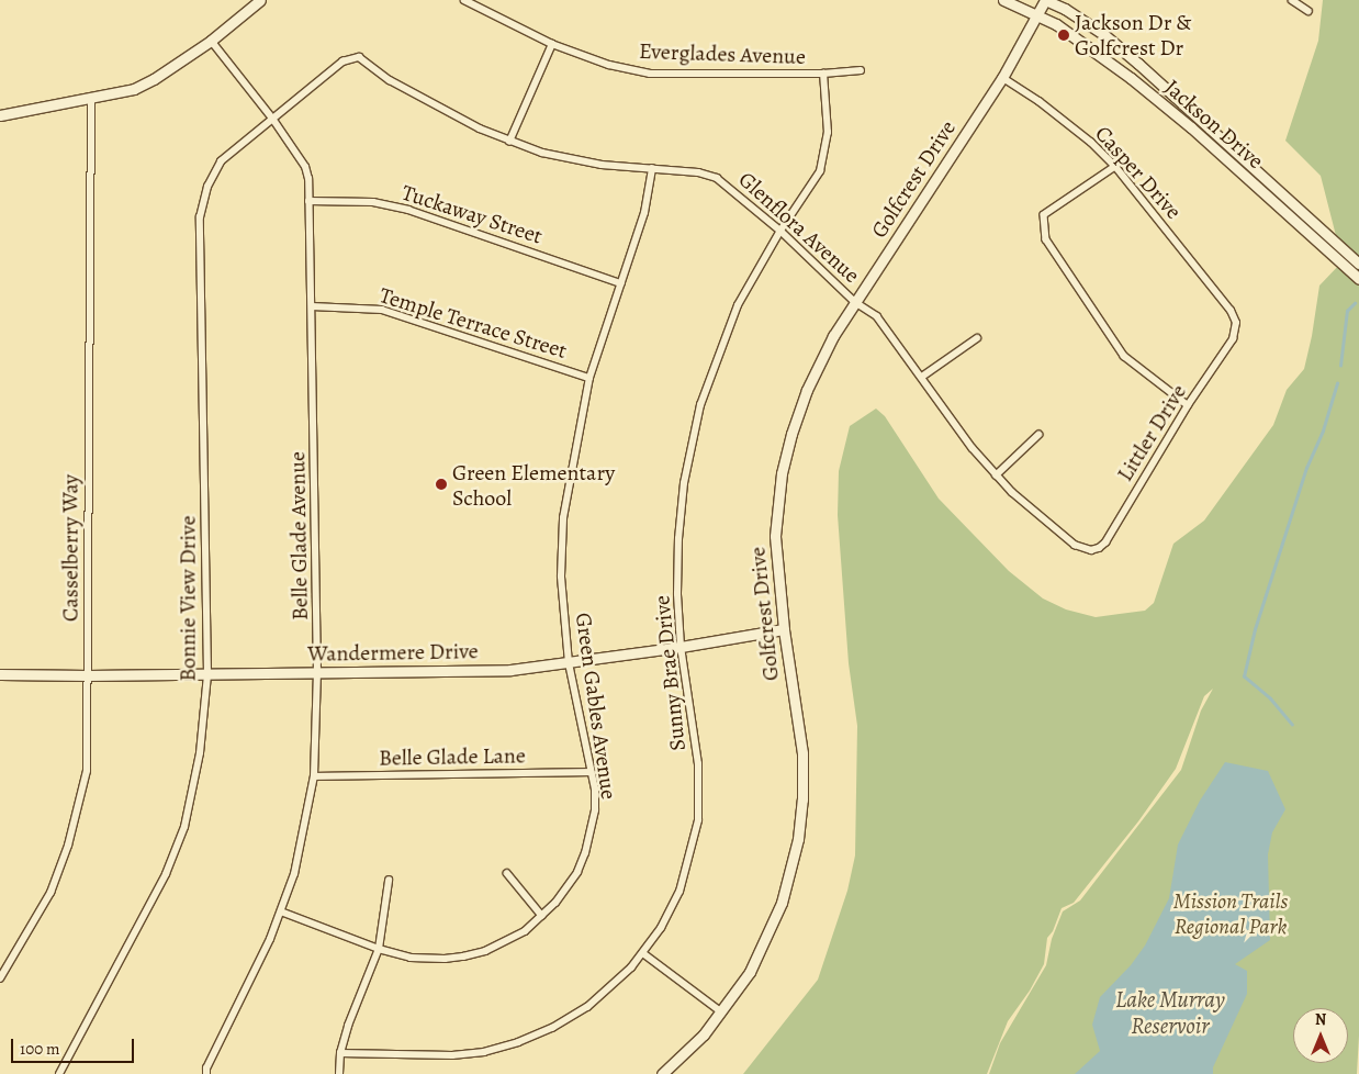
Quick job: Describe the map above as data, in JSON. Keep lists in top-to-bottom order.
{
  "streets": {
    "street": [
      "Everglades Avenue",
      "Jackson Drive",
      "Casper Drive",
      "Golfcrest Drive",
      "Tuckaway Street",
      "Glenflora Avenue",
      "Temple Terrace Street",
      "Littler Drive",
      "Belle Glade Avenue",
      "Casselberry Way",
      "Bonnie View Drive",
      "Wandermere Drive",
      "Sunny Brae Drive",
      "Green Gables Avenue",
      "Belle Glade Lane"
    ]
  },
  "crossings": [
    ["Everglades Avenue", "Sunny Brae Drive"],
    ["Jackson Drive", "Golfcrest Drive"],
    ["Casper Drive", "Golfcrest Drive"],
    ["Casper Drive", "Littler Drive"],
    ["Golfcrest Drive", "Glenflora Avenue"],
    ["Golfcrest Drive", "Wandermere Drive"],
    ["Tuckaway Street", "Belle Glade Avenue"],
    ["Tuckaway Street", "Green Gables Avenue"],
    ["Glenflora Avenue", "Littler Drive"],
    ["Glenflora Avenue", "Belle Glade Avenue"],
    ["Glenflora Avenue", "Bonnie View Drive"],
    ["Glenflora Avenue", "Sunny Brae Drive"],
    ["Glenflora Avenue", "Green Gables Avenue"],
    ["Temple Terrace Street", "Belle Glade Avenue"],
    ["Temple Terrace Street", "Green Gables Avenue"],
    ["Belle Glade Avenue", "Bonnie View Drive"],
    ["Belle Glade Avenue", "Wandermere Drive"],
    ["Belle Glade Avenue", "Green Gables Avenue"],
    ["Belle Glade Avenue", "Belle Glade Lane"],
    ["Casselberry Way", "Wandermere Drive"],
    ["Bonnie View Drive", "Wandermere Drive"],
    ["Wandermere Drive", "Sunny Brae Drive"],
    ["Wandermere Drive", "Green Gables Avenue"],
    ["Green Gables Avenue", "Belle Glade Lane"]
  ],
  "water": ["Lake Murray Reservoir"],
  "parks": ["Mission Trails Regional Park"],
  "places": ["Jackson Dr & Golfcrest Dr", "Green Elementary School"],
  "scale_bar": "100 m",
  "north": "top"
}
